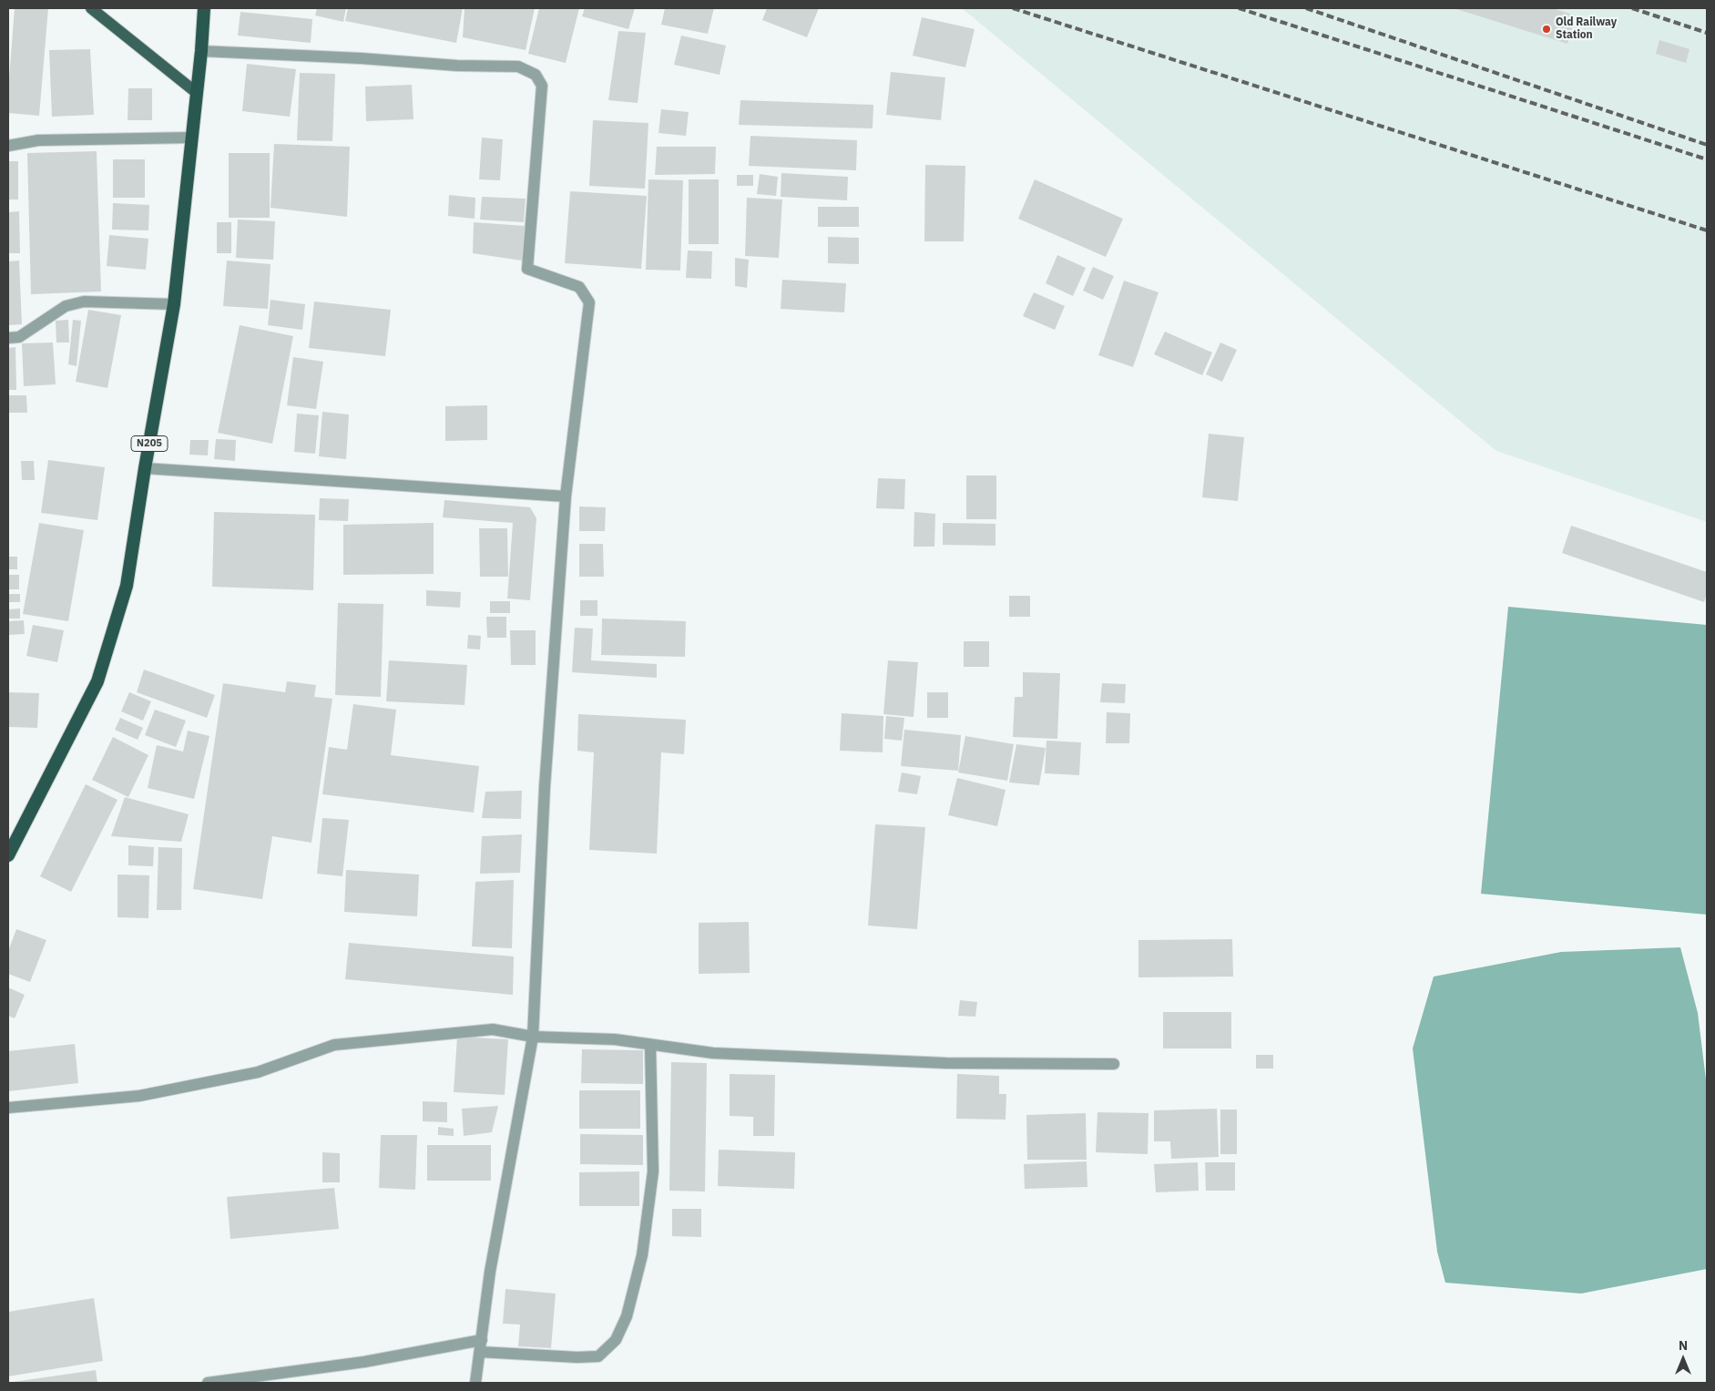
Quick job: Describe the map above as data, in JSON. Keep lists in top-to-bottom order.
{
  "streets": {
    "highway": ["N205"]
  },
  "places": ["Old Railway Station"],
  "north": "top"
}
